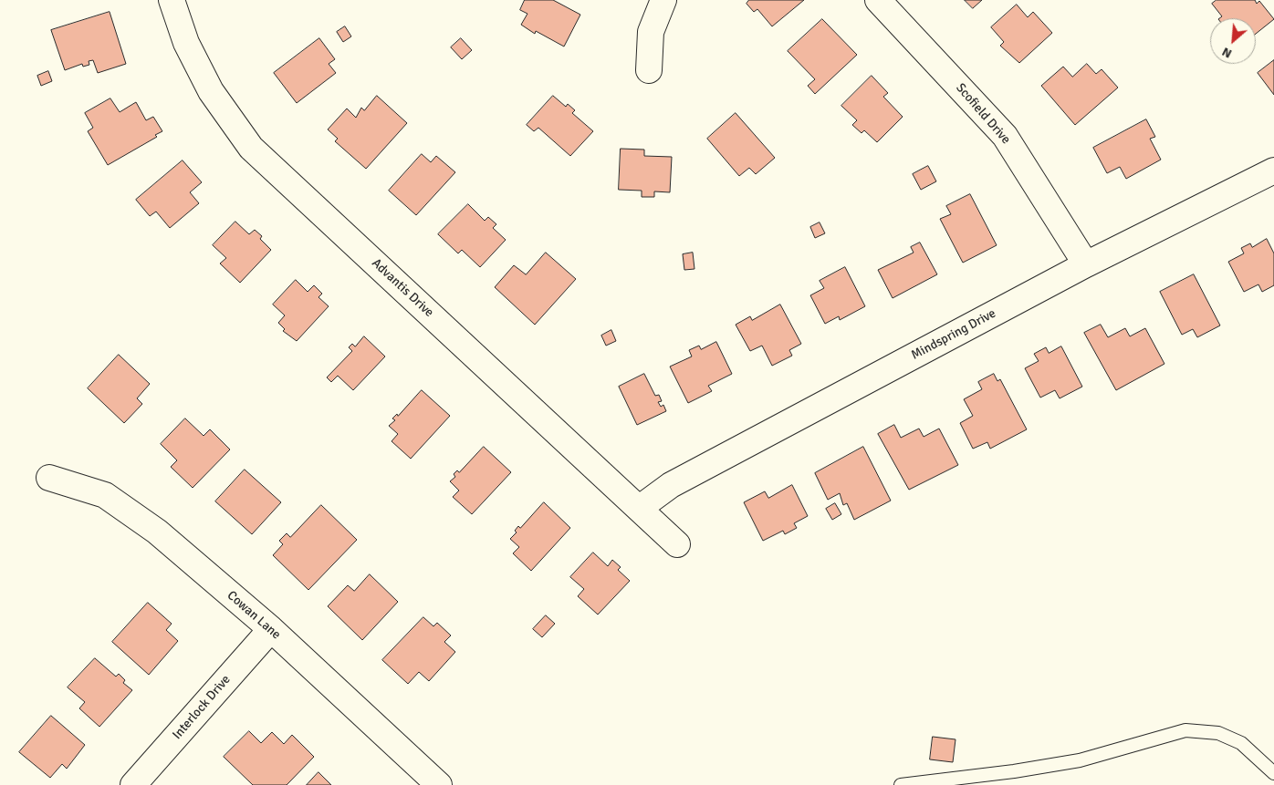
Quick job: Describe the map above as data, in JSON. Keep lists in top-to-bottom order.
{
  "streets": {
    "street": [
      "Scofield Drive",
      "Advantis Drive",
      "Mindspring Drive",
      "Cowan Lane",
      "Interlock Drive"
    ]
  },
  "crossings": [
    ["Scofield Drive", "Mindspring Drive"],
    ["Advantis Drive", "Mindspring Drive"],
    ["Cowan Lane", "Interlock Drive"]
  ],
  "north": "bottom left"
}
